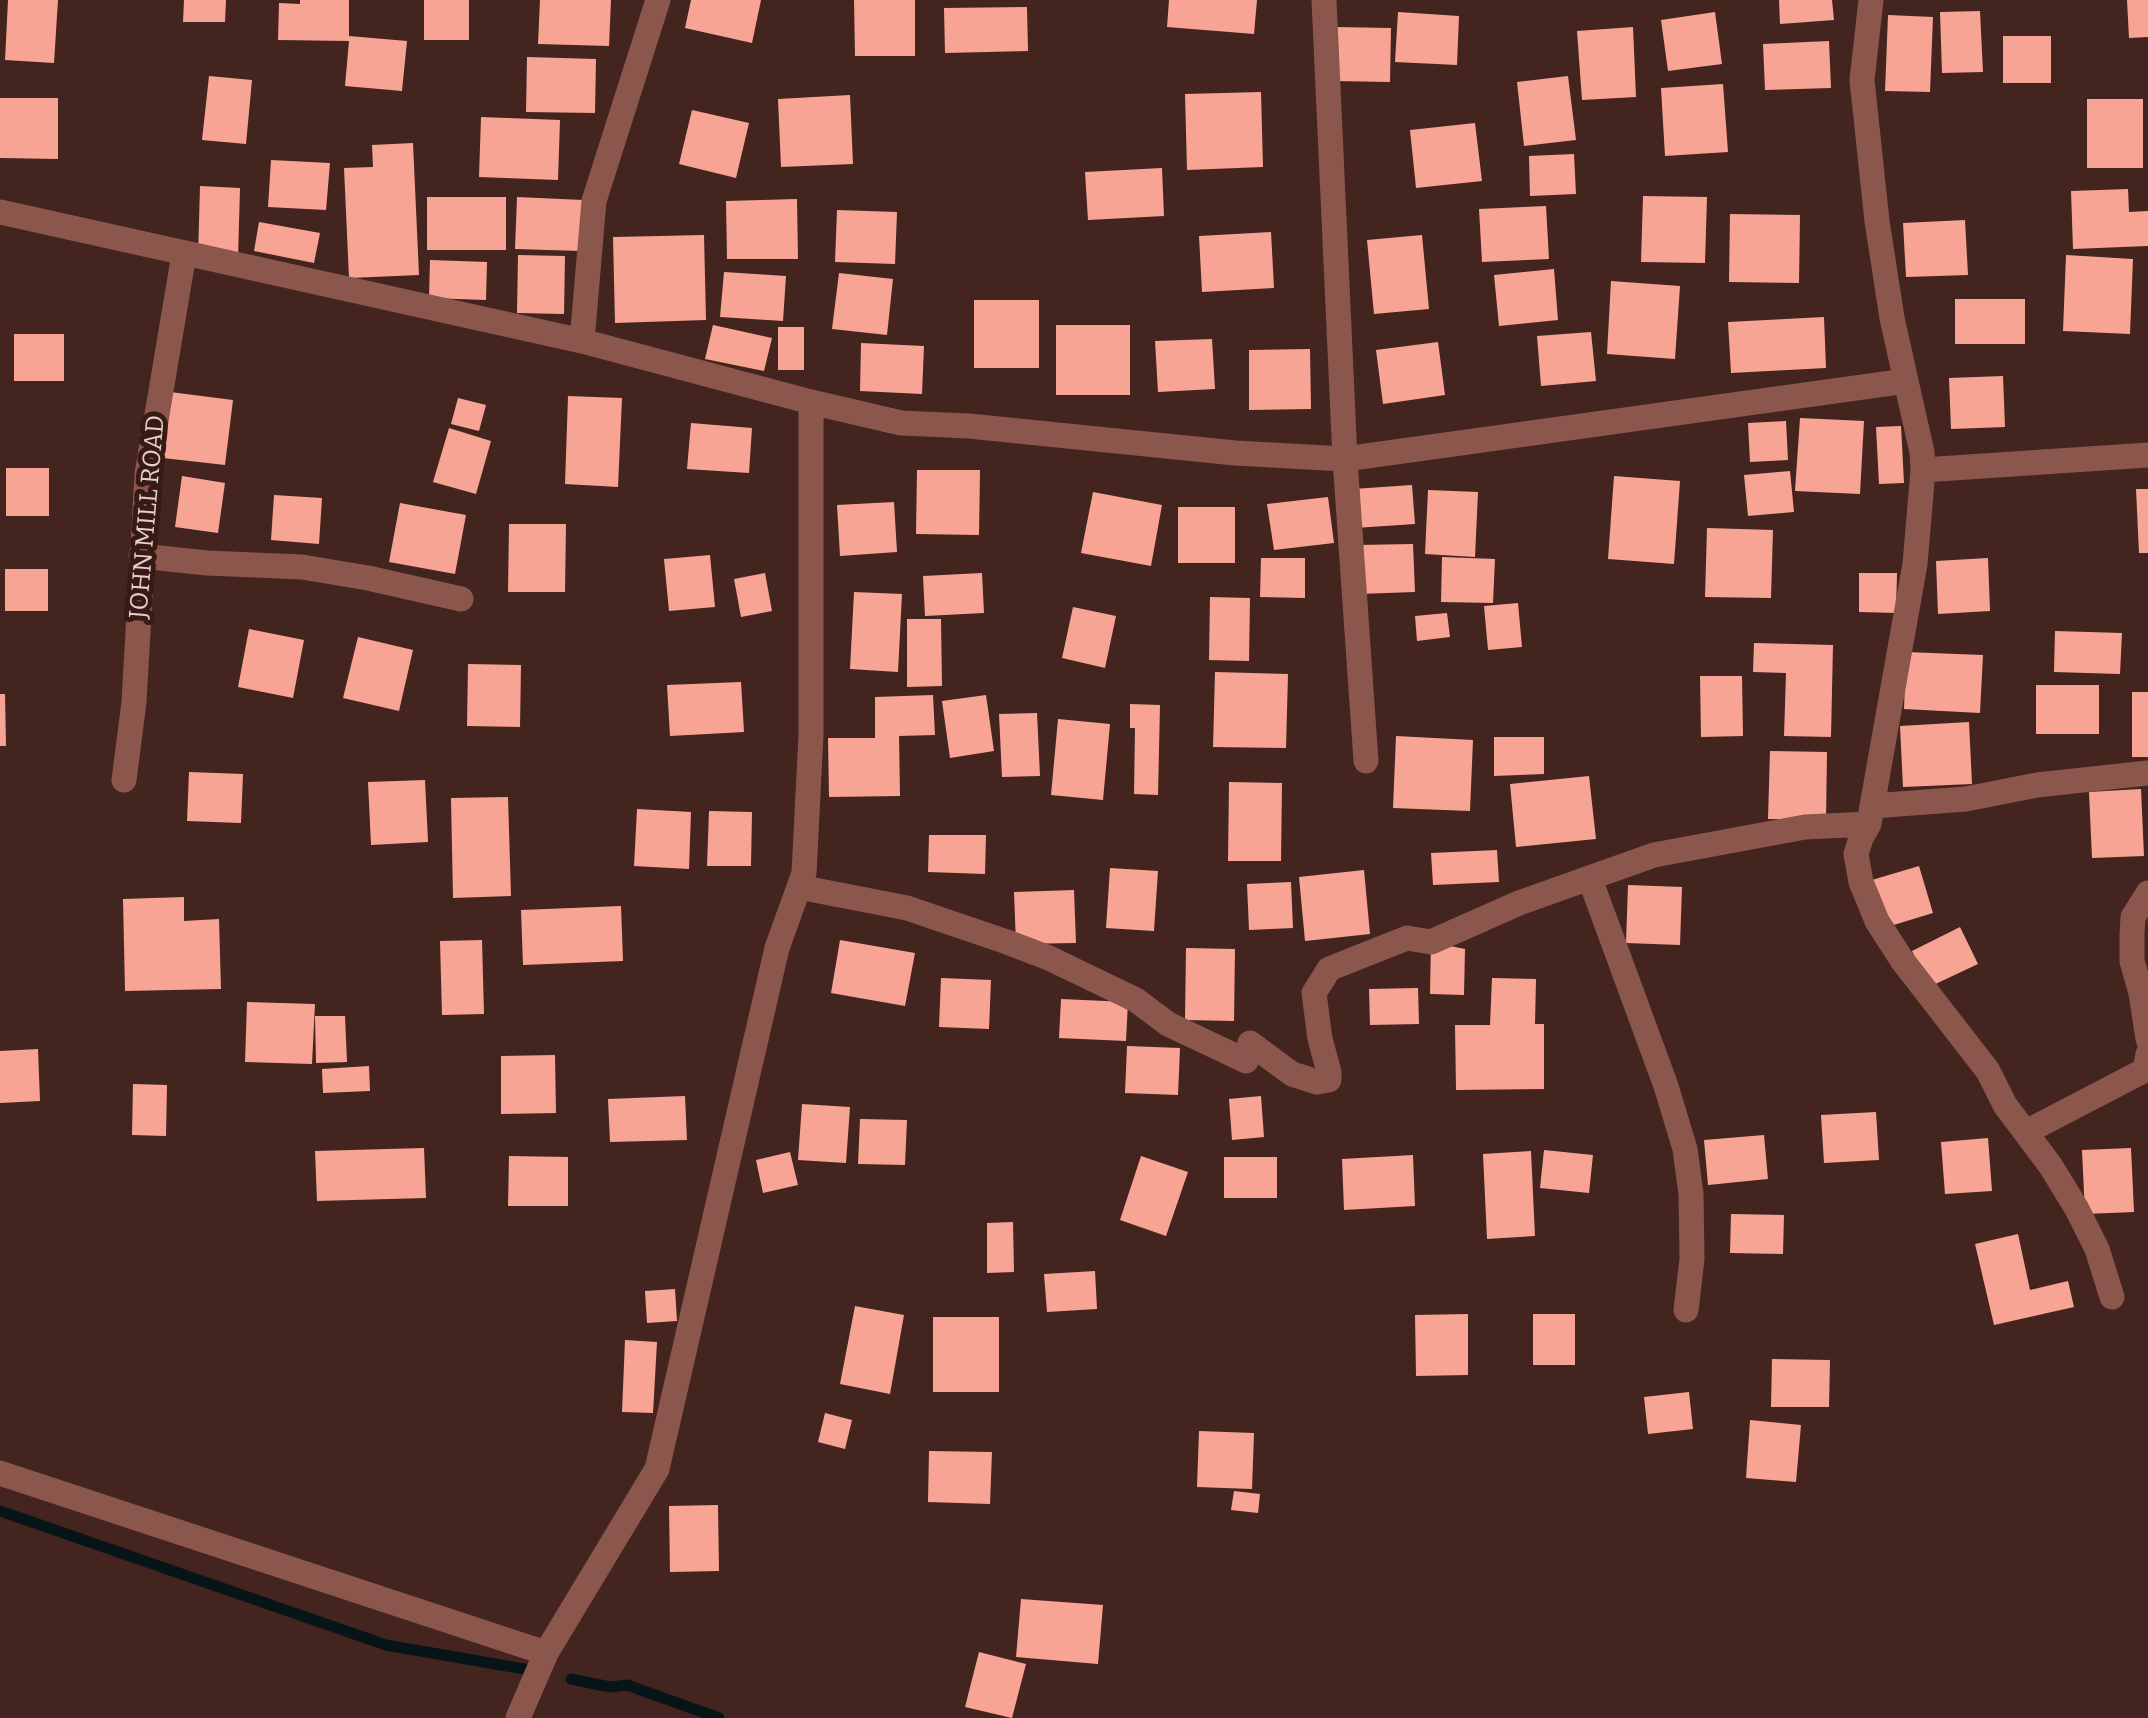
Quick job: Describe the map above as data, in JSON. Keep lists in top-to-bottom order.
{
  "streets": {
    "street": ["JOHN MILL ROAD"]
  }
}
